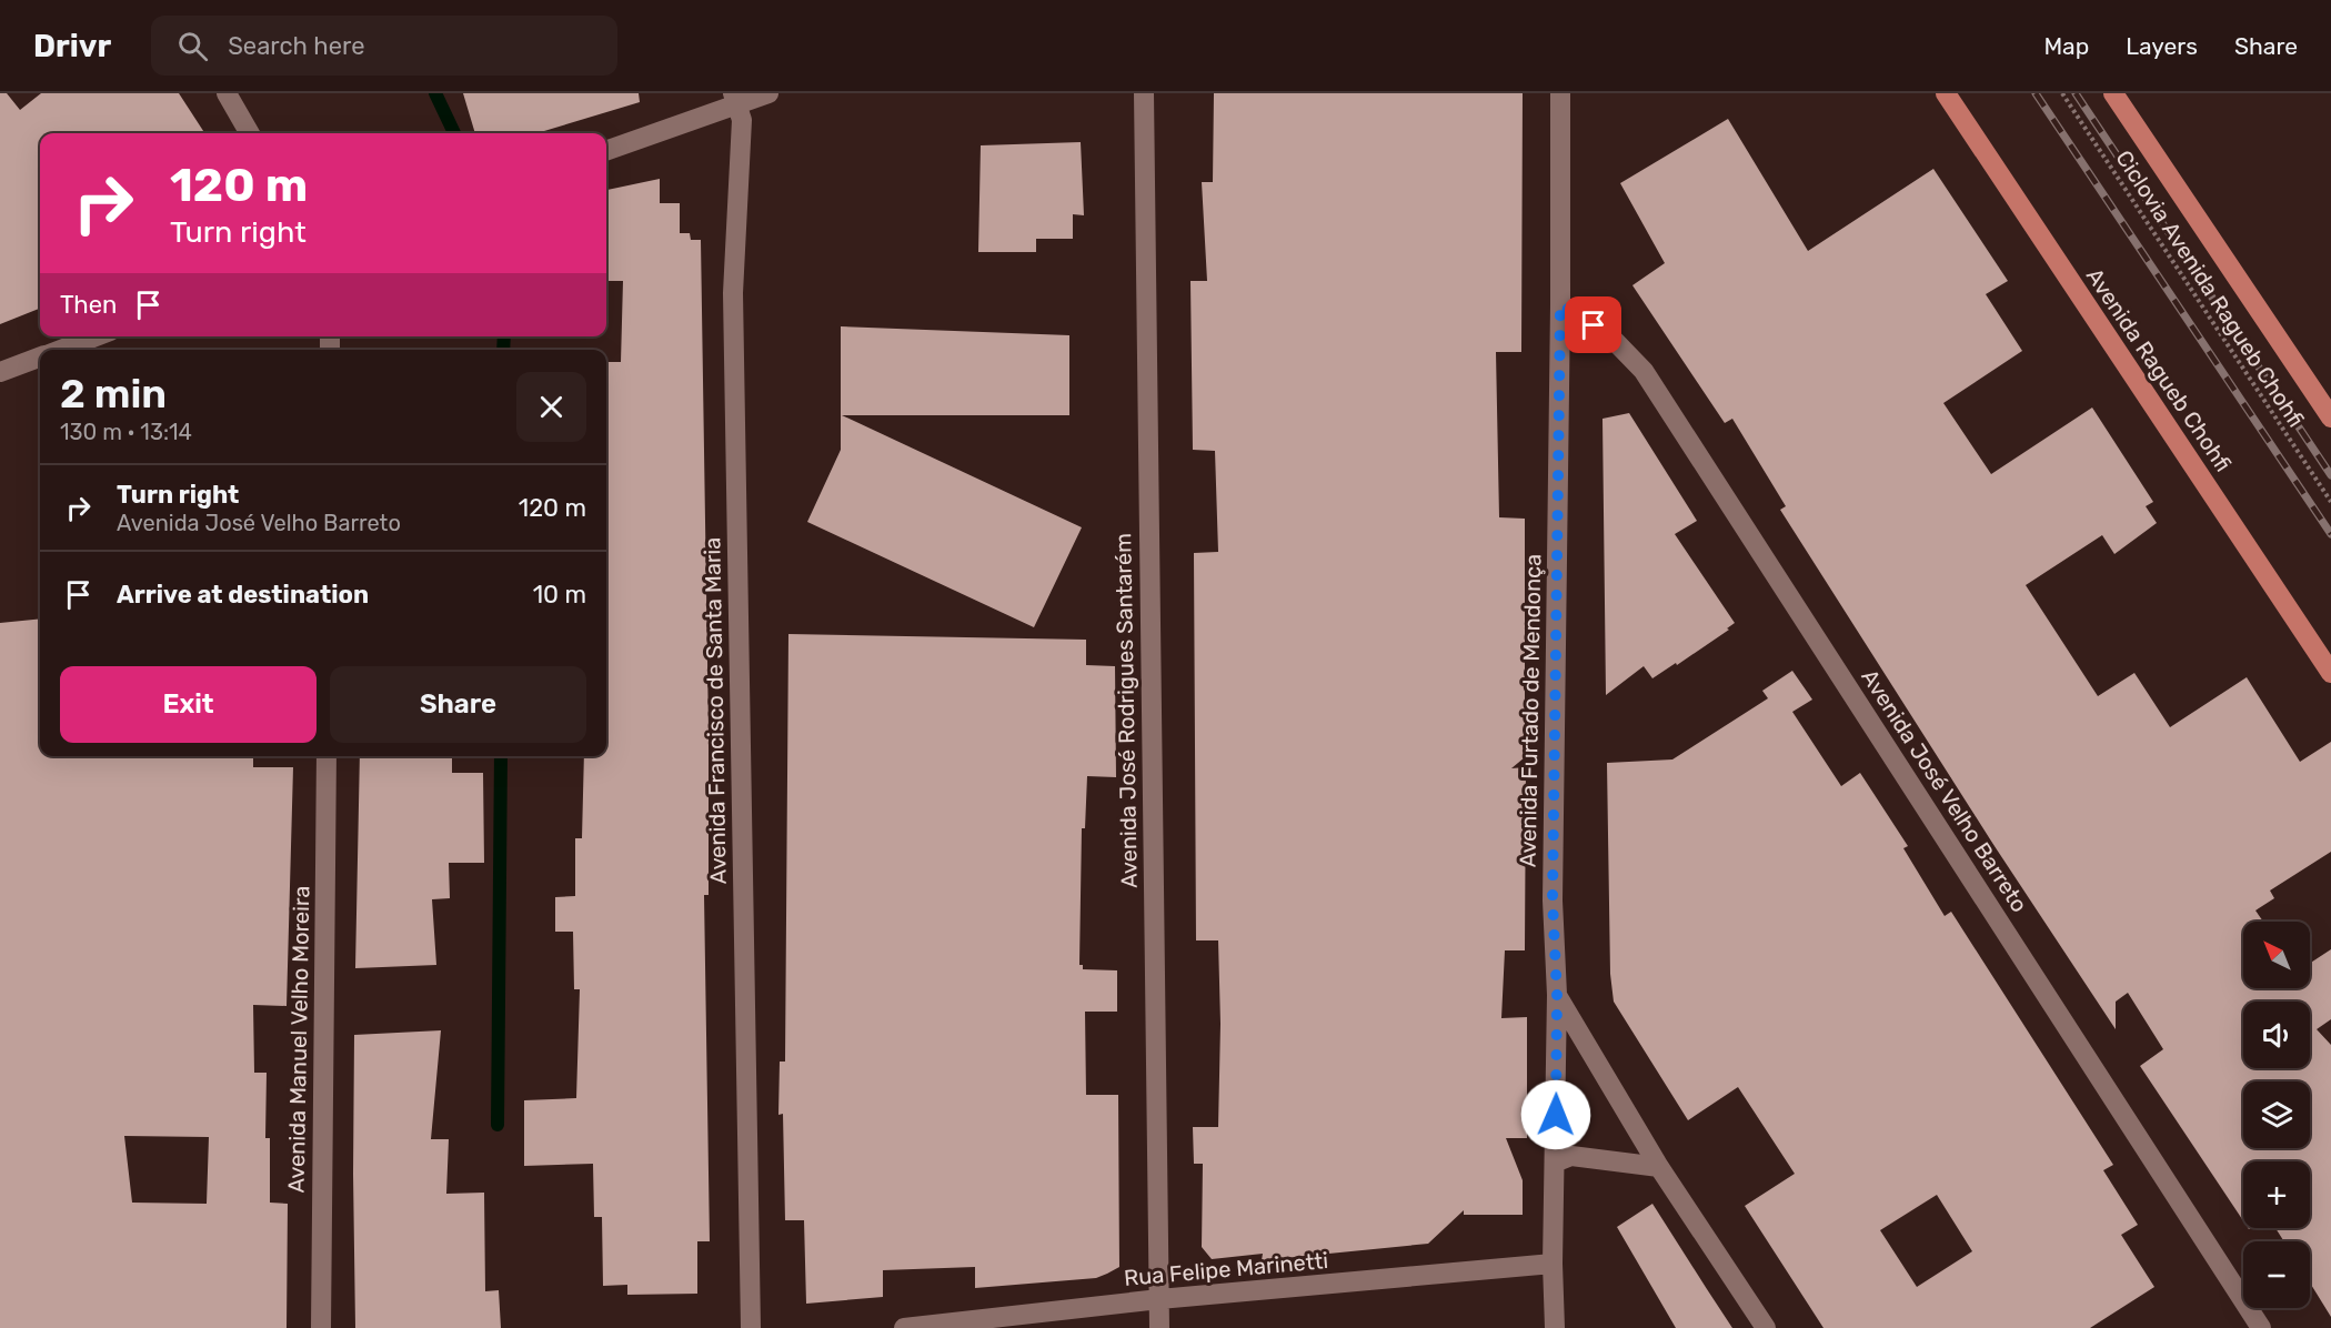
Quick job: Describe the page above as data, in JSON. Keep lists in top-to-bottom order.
{
  "streets": {
    "highway": ["Avenida Ragueb Chohfi"],
    "street": [
      "Avenida Francisco de Santa Maria",
      "Avenida José Rodrigues Santarém",
      "Avenida Furtado de Mendonça",
      "Avenida José Velho Barreto",
      "Avenida Manuel Velho Moreira",
      "Rua Felipe Marinetti"
    ],
    "path": ["Ciclovia Avenida Ragueb Chohfi"]
  },
  "crossings": [
    ["Avenida José Rodrigues Santarém", "Rua Felipe Marinetti"],
    ["Avenida Furtado de Mendonça", "Avenida José Velho Barreto"],
    ["Avenida Furtado de Mendonça", "Rua Felipe Marinetti"]
  ],
  "north": "top left",
  "page": {
    "header": "Drivr",
    "search": "Search here",
    "nav": ["Map", "Layers", "Share"],
    "turn": ["120 m", "Turn right"],
    "then": "Then",
    "heading": ["2 min", "130 m · 13:14"],
    "list": [
      {
        "name": "Turn right",
        "note": "Avenida José Velho Barreto",
        "value": "120 m"
      },
      {
        "name": "Arrive at destination",
        "value": "10 m"
      }
    ],
    "buttons": ["Exit", "Share"],
    "map_buttons": ["+", "−"]
  }
}
